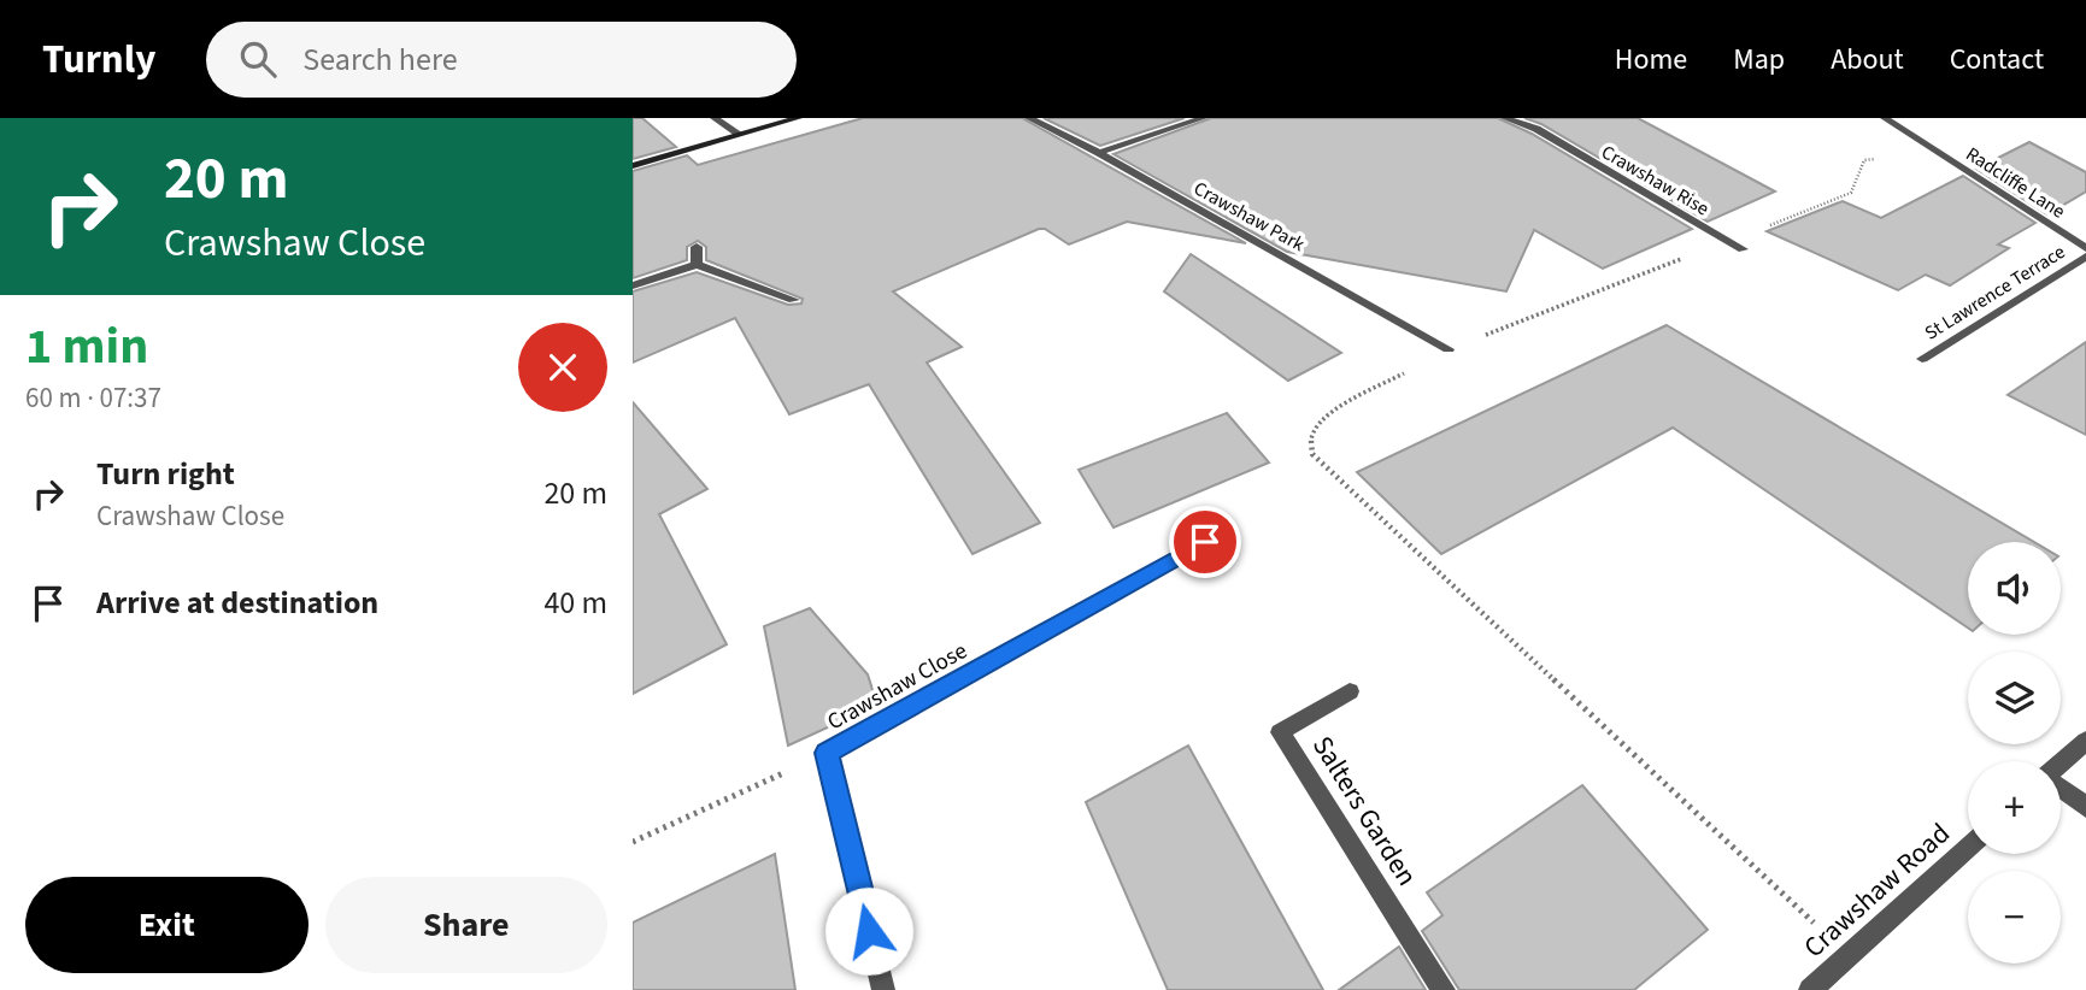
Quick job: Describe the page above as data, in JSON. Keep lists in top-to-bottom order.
{
  "streets": {
    "street": [
      "Crawshaw Rise",
      "Radcliffe Lane",
      "Crawshaw Park",
      "St Lawrence Terrace",
      "Crawshaw Close",
      "Salters Garden",
      "Crawshaw Road"
    ]
  },
  "crossings": [
    ["Radcliffe Lane", "St Lawrence Terrace"]
  ],
  "page": {
    "header": "Turnly",
    "search": "Search here",
    "nav": [
      "Home",
      "Map",
      "About",
      "Contact"
    ],
    "turn": ["20 m", "Crawshaw Close"],
    "heading": ["1 min", "60 m · 07:37"],
    "list": [
      {
        "name": "Turn right",
        "note": "Crawshaw Close",
        "value": "20 m"
      },
      {
        "name": "Arrive at destination",
        "value": "40 m"
      }
    ],
    "map_buttons": ["+", "−"],
    "buttons": ["Exit", "Share"]
  }
}
